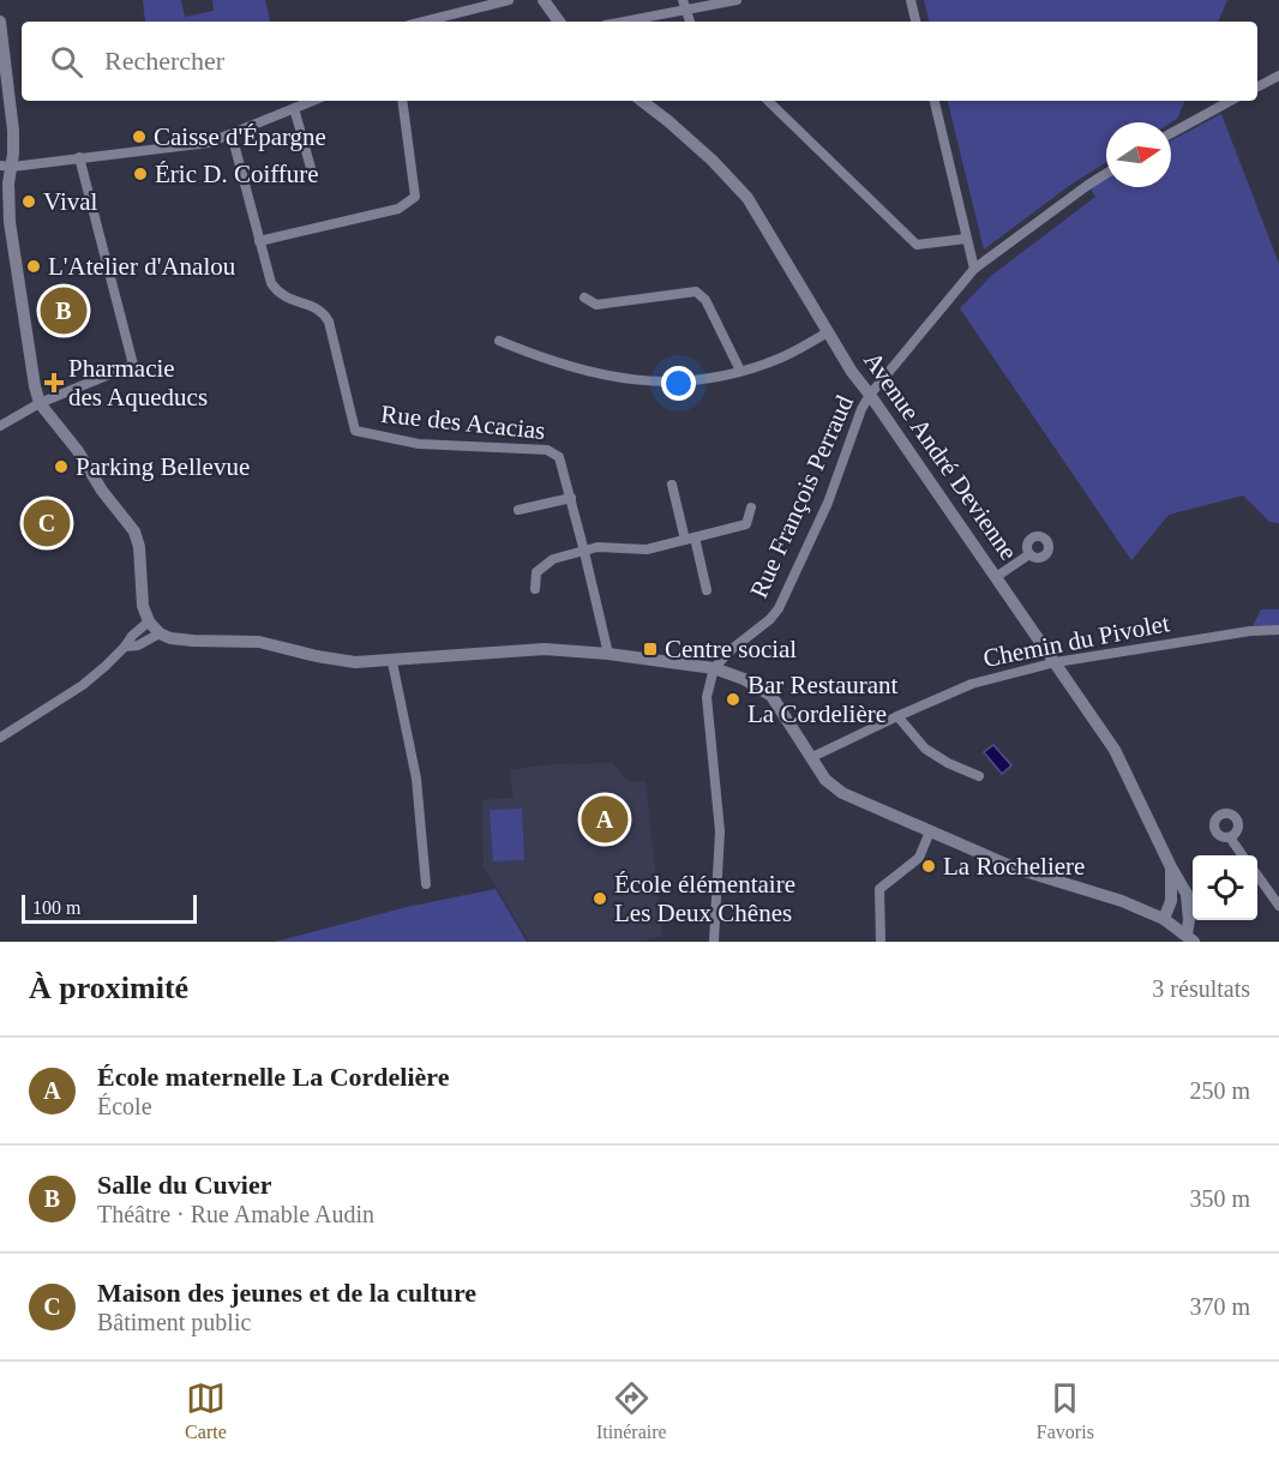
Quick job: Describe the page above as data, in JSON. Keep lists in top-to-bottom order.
{
  "streets": {
    "main road": ["Avenue André Devienne"],
    "street": ["Rue des Acacias", "Rue François Perraud", "Chemin du Pivolet"]
  },
  "crossings": [
    ["Avenue André Devienne", "Rue François Perraud"],
    ["Avenue André Devienne", "Chemin du Pivolet"]
  ],
  "places": {
    "other": [
      "Caisse d'Épargne",
      "Éric D. Coiffure",
      "Vival",
      "L'Atelier d'Analou",
      "Parking Bellevue",
      "Bar Restaurant La Cordelière",
      "La Rocheliere",
      "École élémentaire Les Deux Chênes"
    ],
    "health": ["Pharmacie des Aqueducs"],
    "transit": ["Centre social"]
  },
  "scale_bar": "100 m",
  "north": "right",
  "page": {
    "search": "Rechercher",
    "pins": ["B", "C", "A"],
    "scale": "100 m",
    "heading": ["À proximité", "3 résultats"],
    "list": [
      {
        "mark": "A",
        "name": "École maternelle La Cordelière",
        "note": "École",
        "value": "250 m"
      },
      {
        "mark": "B",
        "name": "Salle du Cuvier",
        "note": "Théâtre · Rue Amable Audin",
        "value": "350 m"
      },
      {
        "mark": "C",
        "name": "Maison des jeunes et de la culture",
        "note": "Bâtiment public",
        "value": "370 m"
      }
    ],
    "nav": ["Carte", "Itinéraire", "Favoris"]
  }
}
